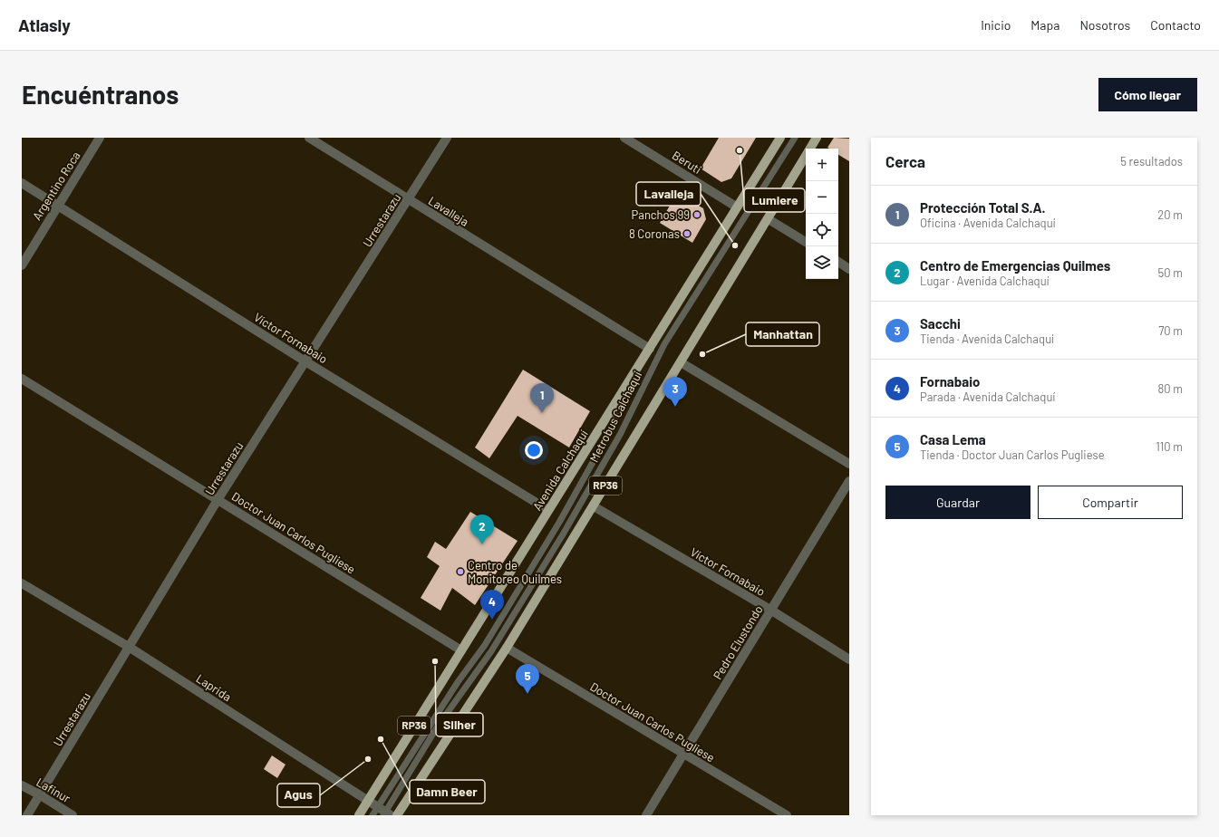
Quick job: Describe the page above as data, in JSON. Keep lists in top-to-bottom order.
{
  "streets": {
    "main road": ["Avenida Calchaquí", "RP36"],
    "street": [
      "Beruti",
      "Argentino Roca",
      "Lavalleja",
      "Urrestarazu",
      "Víctor Fornabaio",
      "Doctor Juan Carlos Pugliese",
      "Pedro Elustondo",
      "Laprida",
      "Lafinur"
    ],
    "lane": ["Metrobus Calchaquí"]
  },
  "crossings": [
    ["Beruti", "Avenida Calchaquí"],
    ["Argentino Roca", "Víctor Fornabaio"],
    ["Lavalleja", "Urrestarazu"],
    ["Lavalleja", "Metrobus Calchaquí"],
    ["Lavalleja", "Avenida Calchaquí"],
    ["Urrestarazu", "Víctor Fornabaio"],
    ["Urrestarazu", "Doctor Juan Carlos Pugliese"],
    ["Urrestarazu", "Laprida"],
    ["Urrestarazu", "Lafinur"],
    ["Víctor Fornabaio", "Avenida Calchaquí"],
    ["Víctor Fornabaio", "RP36"],
    ["Víctor Fornabaio", "Pedro Elustondo"],
    ["Metrobus Calchaquí", "Avenida Calchaquí"],
    ["Metrobus Calchaquí", "Laprida"],
    ["Avenida Calchaquí", "Doctor Juan Carlos Pugliese"],
    ["Avenida Calchaquí", "Laprida"],
    ["RP36", "Doctor Juan Carlos Pugliese"],
    ["Doctor Juan Carlos Pugliese", "Pedro Elustondo"]
  ],
  "places": [
    "Lumiere",
    "Panchos 99",
    "8 Coronas",
    "Lavalleja",
    "Manhattan",
    "Centro de Monitoreo Quilmes",
    "Silher",
    "Damn Beer",
    "Agus"
  ],
  "page": {
    "header": "Atlasly",
    "nav": [
      "Inicio",
      "Mapa",
      "Nosotros",
      "Contacto"
    ],
    "buttons": [
      "Cómo llegar",
      ["Guardar", "Compartir"]
    ],
    "title": "Encuéntranos",
    "heading": ["Cerca", "5 resultados"],
    "map_buttons": ["+", "−"],
    "list": [
      {
        "mark": "1",
        "name": "Protección Total S.A.",
        "note": "Oficina · Avenida Calchaquí",
        "value": "20 m"
      },
      {
        "mark": "2",
        "name": "Centro de Emergencias Quilmes",
        "note": "Lugar · Avenida Calchaquí",
        "value": "50 m"
      },
      {
        "mark": "3",
        "name": "Sacchi",
        "note": "Tienda · Avenida Calchaquí",
        "value": "70 m"
      },
      {
        "mark": "4",
        "name": "Fornabaio",
        "note": "Parada · Avenida Calchaquí",
        "value": "80 m"
      },
      {
        "mark": "5",
        "name": "Casa Lema",
        "note": "Tienda · Doctor Juan Carlos Pugliese",
        "value": "110 m"
      }
    ],
    "pins": [
      "3",
      "1",
      "2",
      "4",
      "5"
    ]
  }
}
